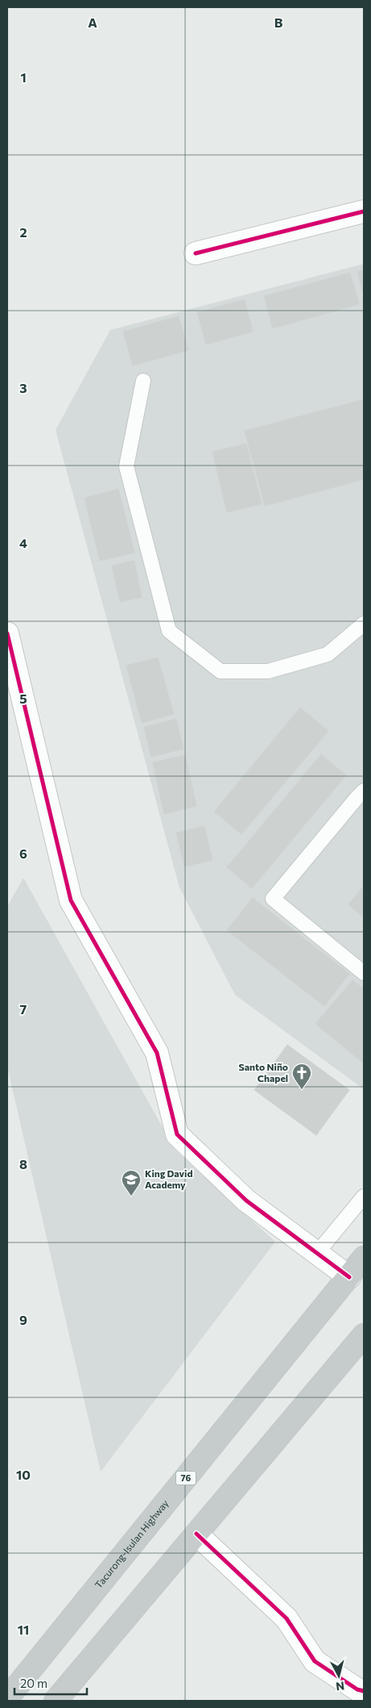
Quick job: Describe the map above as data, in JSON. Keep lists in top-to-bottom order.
{
  "streets": {
    "highway": ["76", "Tacurong-Isulan Highway"]
  },
  "places": {
    "church": ["Santo Niño Chapel"],
    "school or university": ["King David Academy"]
  },
  "scale_bar": "20 m",
  "north": "bottom",
  "grid": {
    "columns": ["A", "B"],
    "rows": [
      "1",
      "2",
      "3",
      "4",
      "5",
      "6",
      "7",
      "8",
      "9",
      "10",
      "11"
    ]
  }
}
